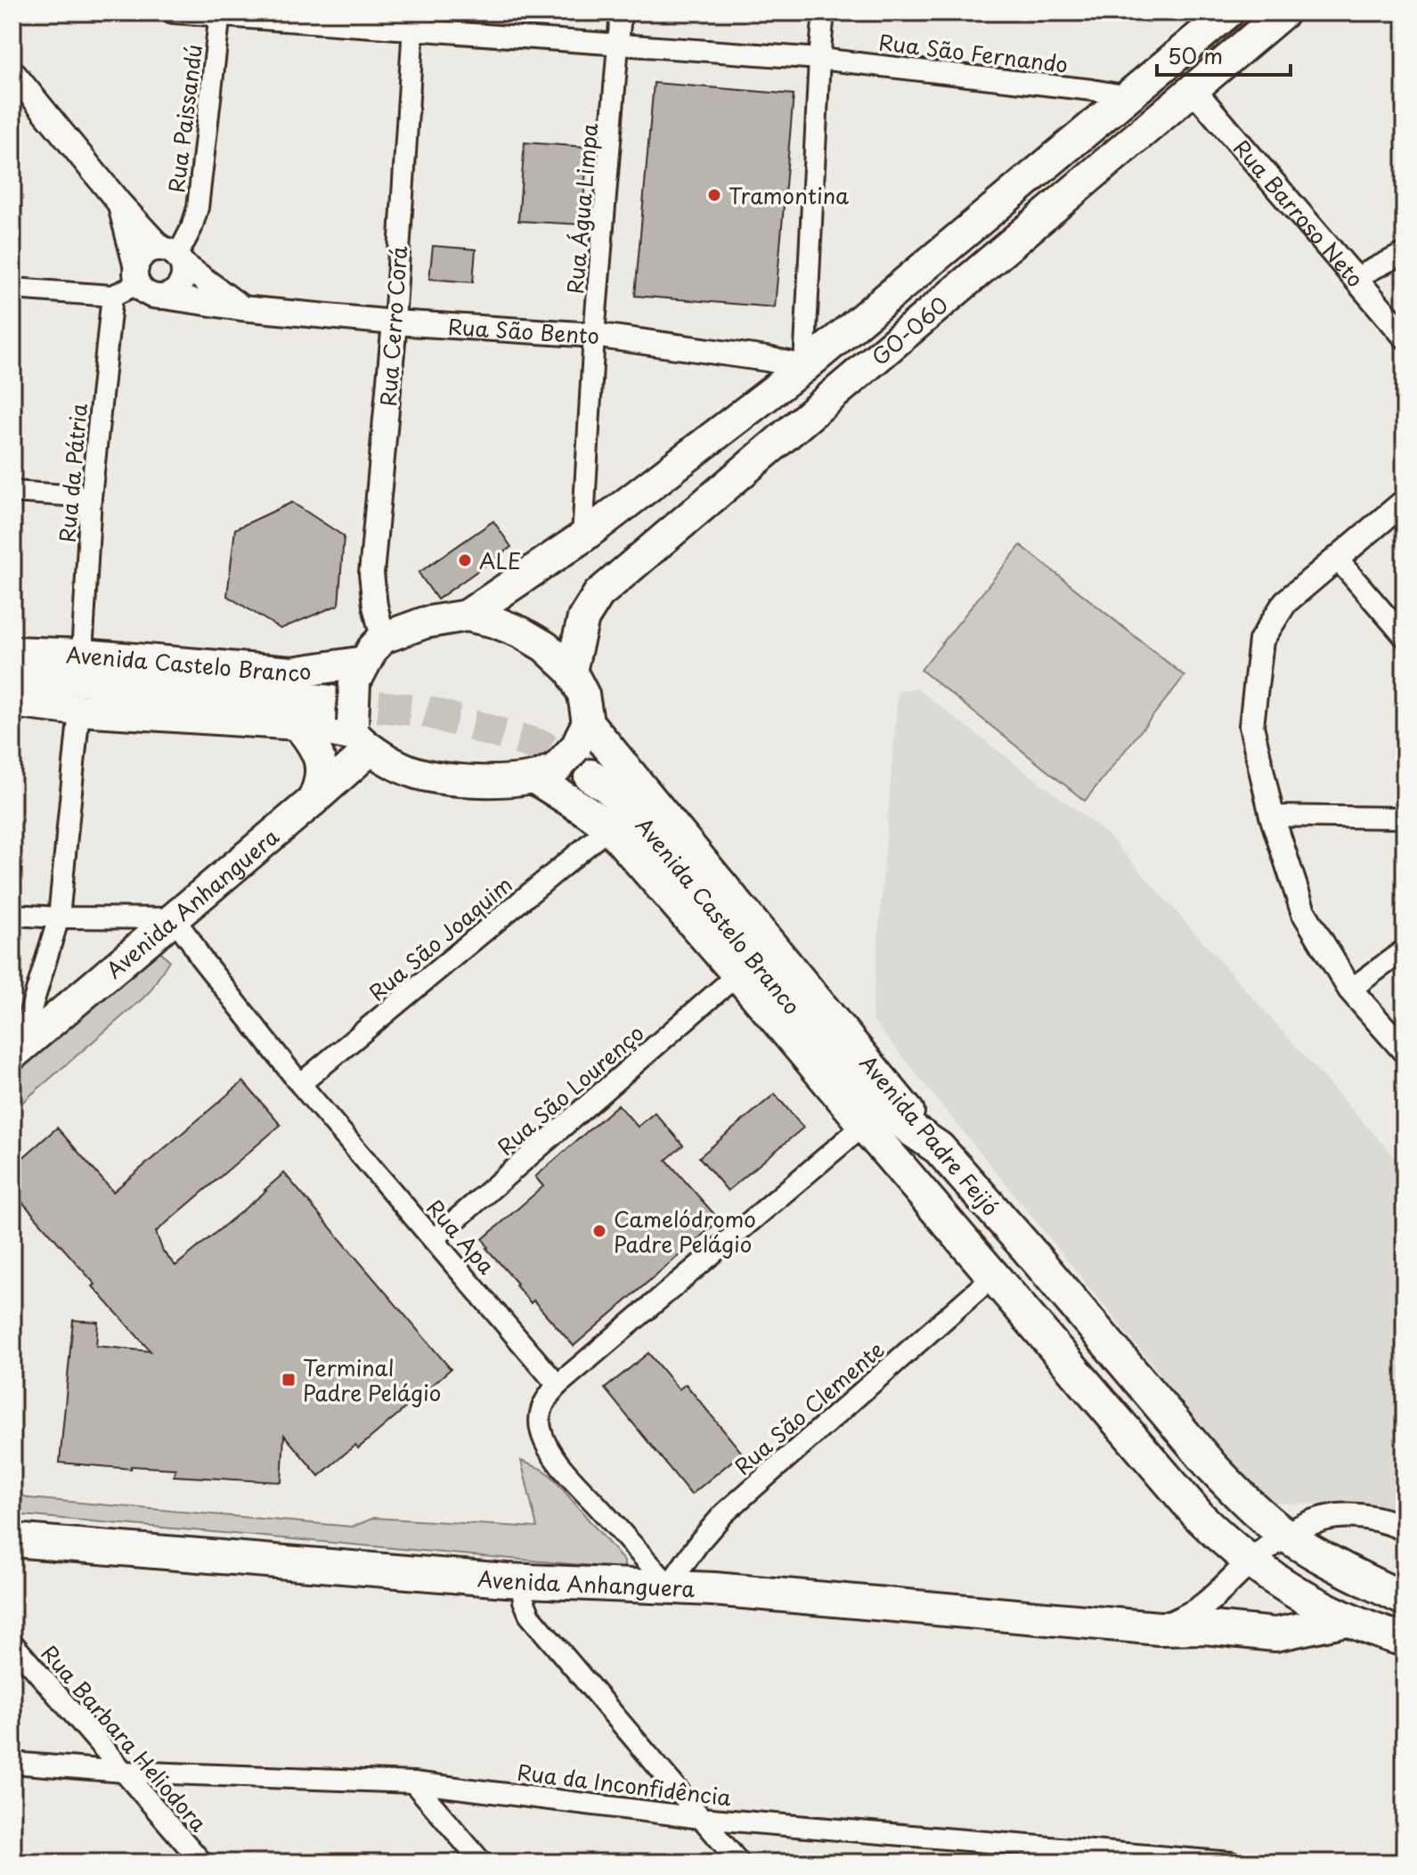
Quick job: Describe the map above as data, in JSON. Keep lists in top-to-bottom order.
{
  "streets": {
    "highway": ["Avenida Castelo Branco", "Avenida Anhanguera", "Avenida Padre Feijó"],
    "main road": ["GO-060"],
    "street": [
      "Rua São Fernando",
      "Rua Paissandú",
      "Rua Água Limpa",
      "Rua Barroso Neto",
      "Rua Cerro Corá",
      "Rua São Bento",
      "Rua da Pátria",
      "Rua São Joaquim",
      "Rua São Lourenço",
      "Rua Apa",
      "Rua São Clemente",
      "Rua Barbara Heliodora",
      "Rua da Inconfidência"
    ]
  },
  "crossings": [
    ["Rua São Fernando", "Rua Paissandú"],
    ["Rua São Fernando", "Rua Água Limpa"],
    ["Rua São Fernando", "Rua Cerro Corá"],
    ["Rua São Fernando", "GO-060"],
    ["Rua Paissandú", "Rua São Bento"],
    ["Rua Água Limpa", "GO-060"],
    ["Rua Água Limpa", "Rua São Bento"],
    ["Rua Barroso Neto", "GO-060"],
    ["Rua Cerro Corá", "GO-060"],
    ["Rua Cerro Corá", "Rua São Bento"],
    ["Rua Cerro Corá", "Avenida Castelo Branco"],
    ["Rua Cerro Corá", "Avenida Anhanguera"],
    ["Rua Cerro Corá", "Avenida Padre Feijó"],
    ["GO-060", "Rua São Bento"],
    ["GO-060", "Avenida Castelo Branco"],
    ["GO-060", "Avenida Anhanguera"],
    ["GO-060", "Avenida Padre Feijó"],
    ["Rua da Pátria", "Avenida Castelo Branco"],
    ["Avenida Castelo Branco", "Avenida Anhanguera"],
    ["Avenida Castelo Branco", "Avenida Padre Feijó"],
    ["Avenida Anhanguera", "Avenida Padre Feijó"],
    ["Avenida Anhanguera", "Rua Apa"],
    ["Avenida Anhanguera", "Rua São Clemente"],
    ["Rua São Joaquim", "Avenida Padre Feijó"],
    ["Rua São Joaquim", "Rua Apa"],
    ["Rua São Lourenço", "Avenida Padre Feijó"],
    ["Rua São Lourenço", "Rua Apa"],
    ["Avenida Padre Feijó", "Rua São Clemente"],
    ["Rua Barbara Heliodora", "Rua da Inconfidência"]
  ],
  "places": {
    "other": ["Tramontina", "ALE", "Camelódromo Padre Pelágio"],
    "transit": ["Terminal Padre Pelágio"]
  },
  "scale_bar": "50 m"
}
